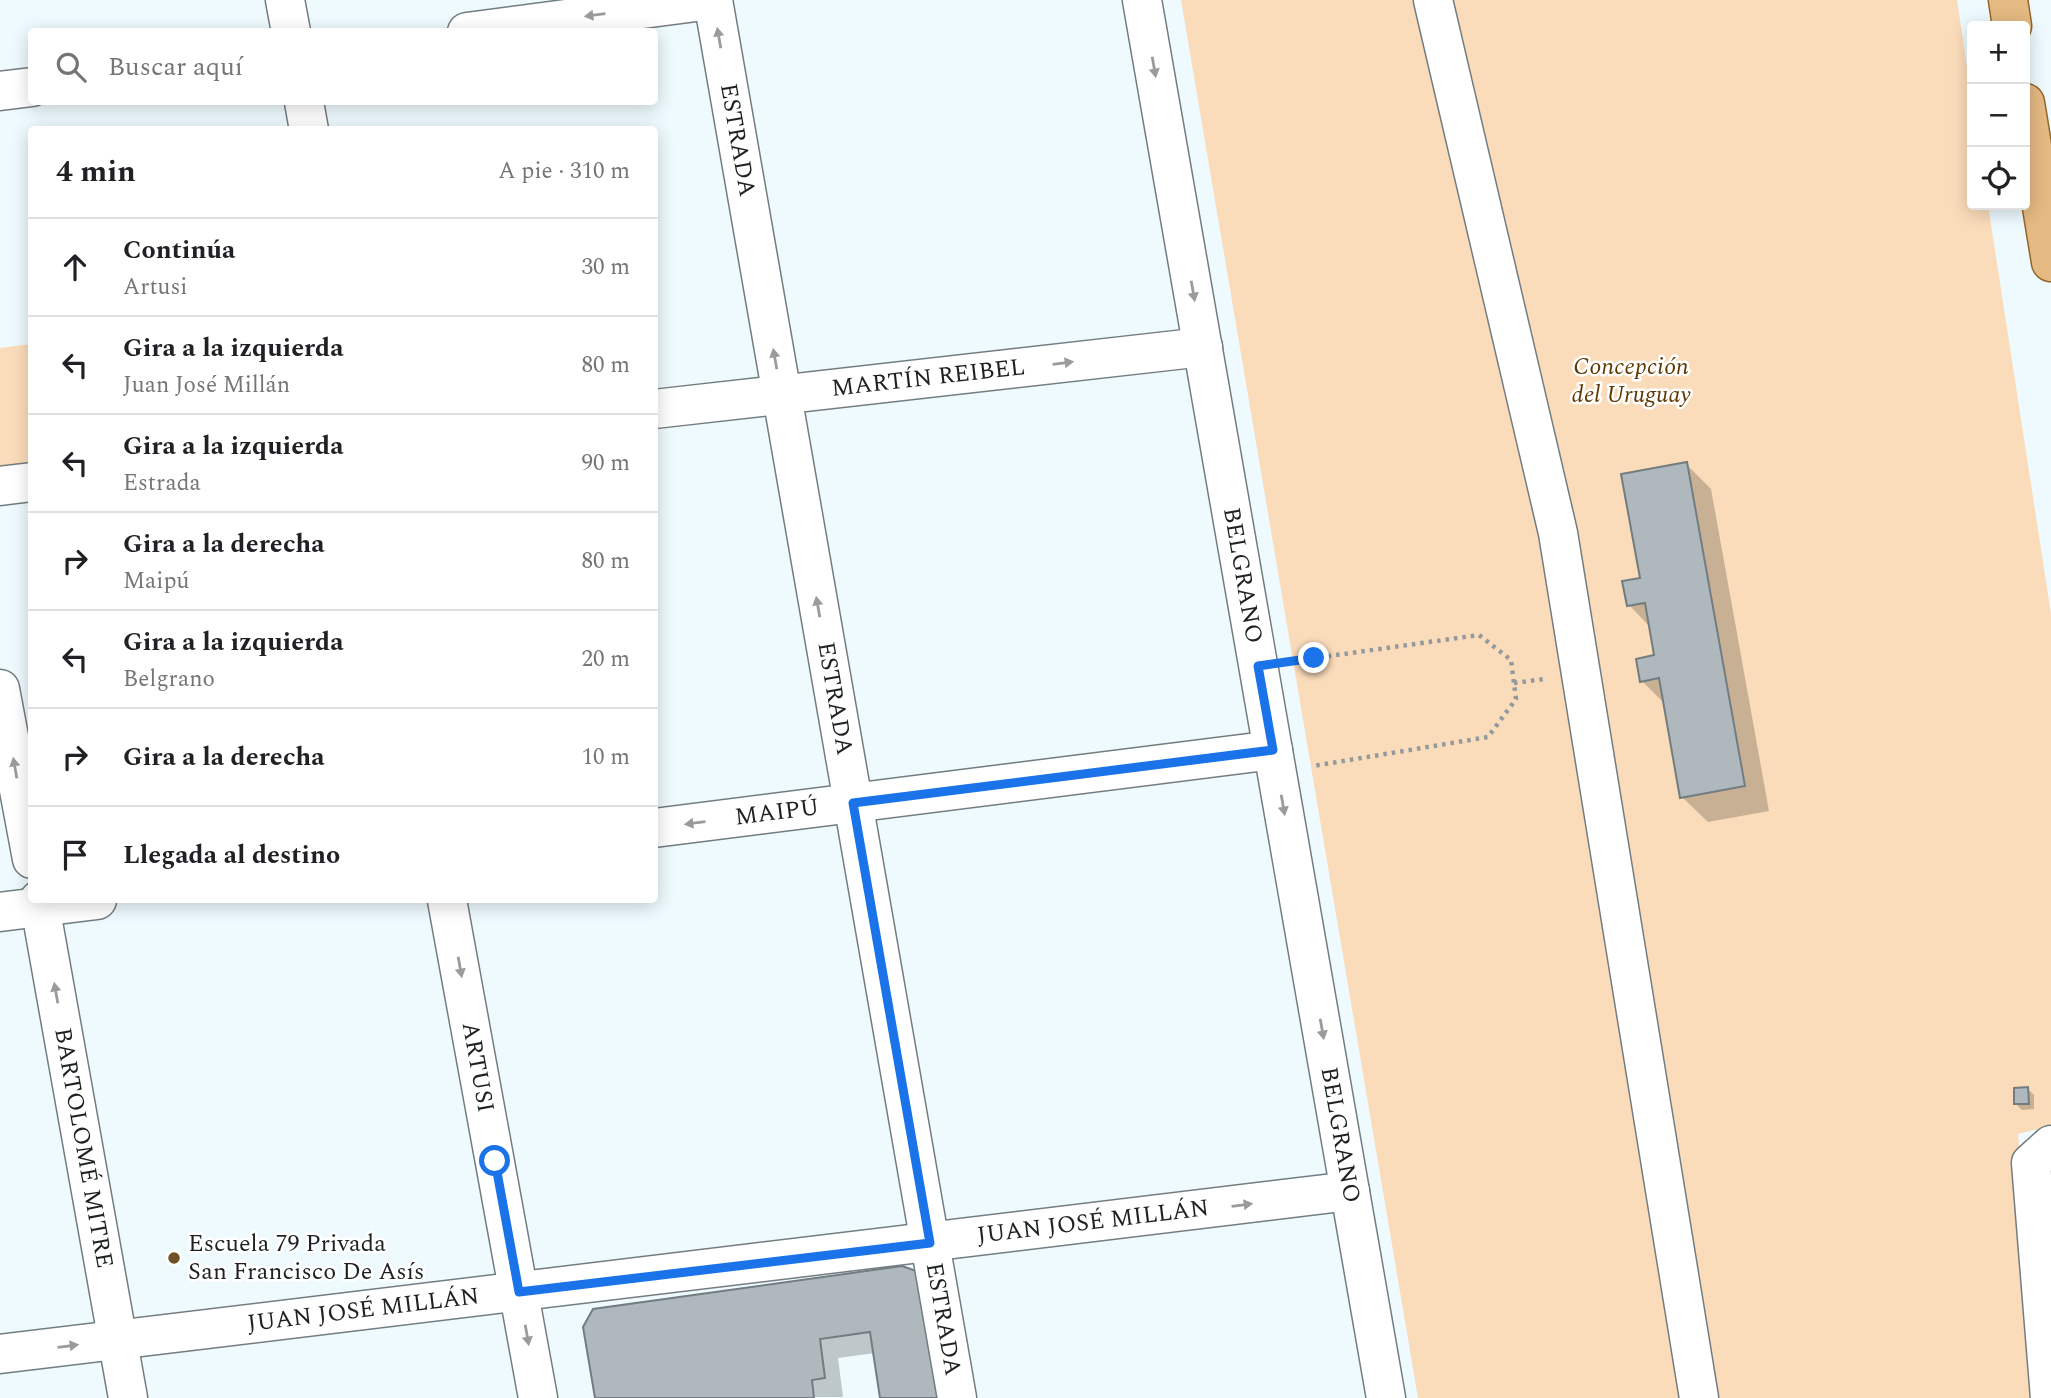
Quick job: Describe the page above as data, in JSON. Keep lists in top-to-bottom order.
{
  "streets": {
    "street": [
      "ESTRADA",
      "MARTÍN REIBEL",
      "BELGRANO",
      "MAIPÚ",
      "ARTUSI",
      "BARTOLOMÉ MITRE",
      "JUAN JOSÉ MILLÁN"
    ]
  },
  "crossings": [
    ["ESTRADA", "MARTÍN REIBEL"],
    ["ESTRADA", "MAIPÚ"],
    ["ESTRADA", "JUAN JOSÉ MILLÁN"],
    ["MARTÍN REIBEL", "BELGRANO"],
    ["BELGRANO", "MAIPÚ"],
    ["BELGRANO", "JUAN JOSÉ MILLÁN"],
    ["ARTUSI", "JUAN JOSÉ MILLÁN"],
    ["BARTOLOMÉ MITRE", "JUAN JOSÉ MILLÁN"]
  ],
  "one_way": [
    "ESTRADA",
    "MARTÍN REIBEL",
    "ARTUSI",
    "BARTOLOMÉ MITRE",
    "JUAN JOSÉ MILLÁN"
  ],
  "parks": ["Concepción del Uruguay"],
  "places": ["Escuela 79 Privada San Francisco De Asís"],
  "page": {
    "map_buttons": ["+", "−"],
    "search": "Buscar aquí",
    "heading": ["4 min", "A pie · 310 m"],
    "list": [
      ["Continúa", "Artusi", "30 m"],
      ["Gira a la izquierda", "Juan José Millán", "80 m"],
      ["Gira a la izquierda", "Estrada", "90 m"],
      ["Gira a la derecha", "Maipú", "80 m"],
      ["Gira a la izquierda", "Belgrano", "20 m"],
      ["Gira a la derecha", "10 m"],
      "Llegada al destino"
    ]
  }
}
